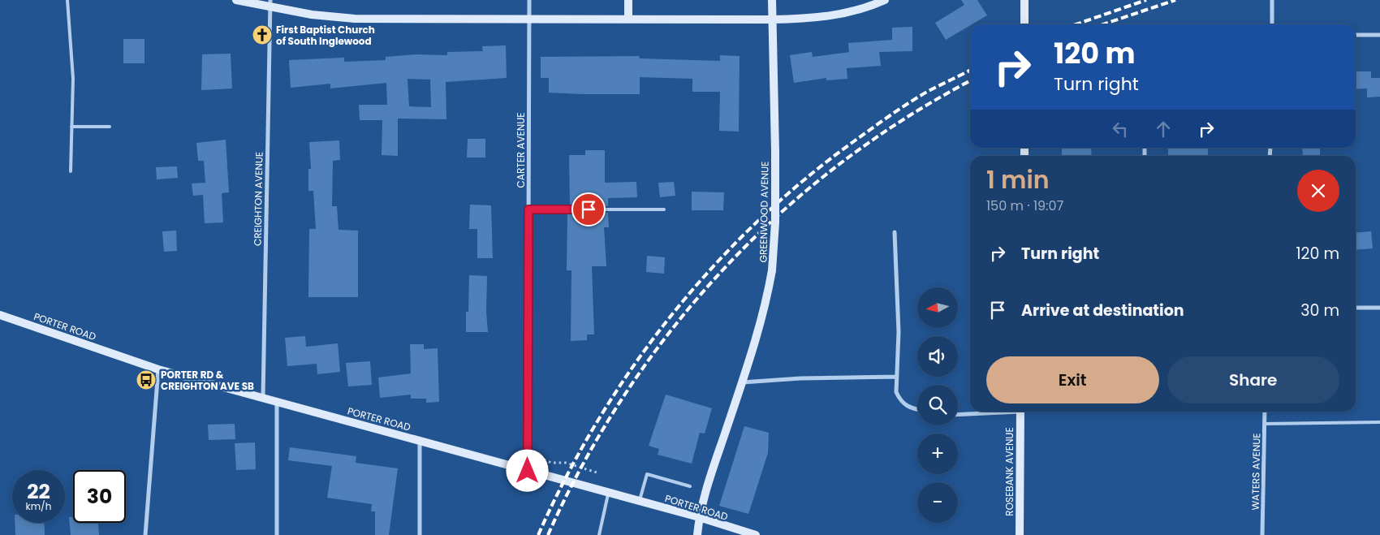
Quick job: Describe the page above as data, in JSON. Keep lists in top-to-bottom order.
{
  "streets": {
    "street": [
      "CARTER AVENUE",
      "CREIGHTON AVENUE",
      "GREENWOOD AVENUE",
      "PORTER ROAD",
      "ROSEBANK AVENUE",
      "WATERS AVENUE"
    ]
  },
  "crossings": [
    ["CARTER AVENUE", "PORTER ROAD"],
    ["CREIGHTON AVENUE", "PORTER ROAD"],
    ["GREENWOOD AVENUE", "PORTER ROAD"]
  ],
  "places": {
    "church": ["First Baptist Church of South Inglewood"],
    "bus stop": ["PORTER RD & CREIGHTON AVE SB"]
  },
  "north": "left",
  "page": {
    "turn": ["120 m", "Turn right"],
    "heading": ["1 min", "150 m · 19:07"],
    "list": [
      {
        "name": "Turn right",
        "value": "120 m"
      },
      {
        "name": "Arrive at destination",
        "value": "30 m"
      }
    ],
    "map_buttons": ["+", "−"],
    "buttons": ["Exit", "Share"],
    "speed": "22 km/h",
    "limit": "30"
  }
}
